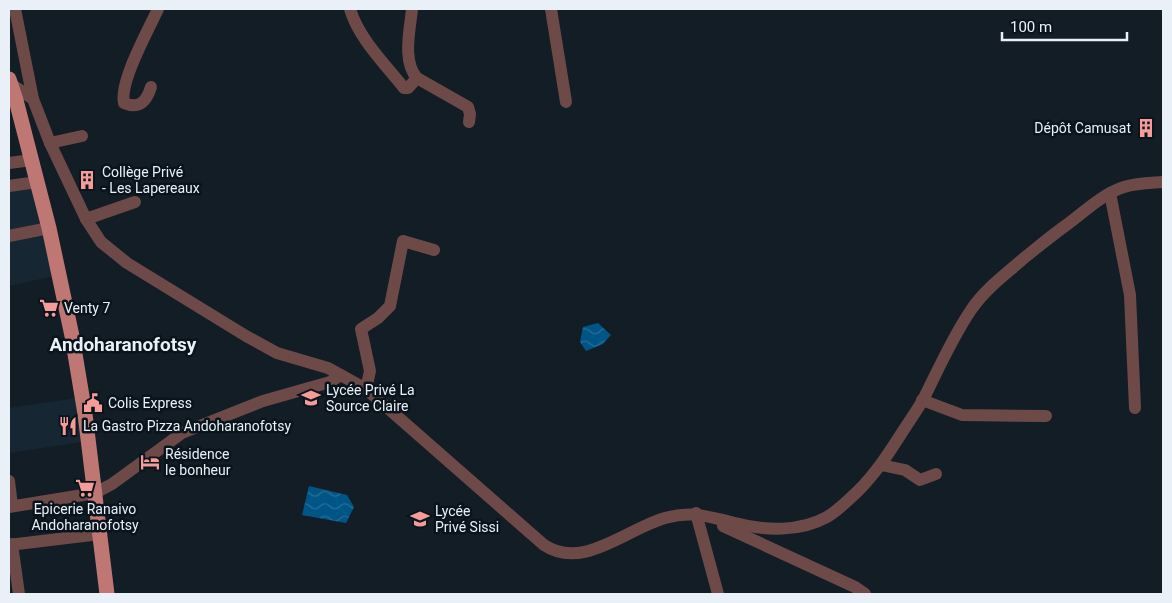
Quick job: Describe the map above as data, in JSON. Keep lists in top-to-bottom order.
{
  "districts": ["Andoharanofotsy"],
  "places": {
    "building": ["Dépôt Camusat", "Collège Privé - Les Lapereaux"],
    "supermarket": ["Venty 7", "Epicerie Ranaivo Andoharanofotsy"],
    "school or university": ["Lycée Privé La Source Claire", "Lycée Privé Sissi"],
    "public building": ["Colis Express"],
    "restaurant": ["La Gastro Pizza Andoharanofotsy"],
    "hotel": ["Résidence le bonheur"]
  },
  "scale_bar": "100 m"
}
